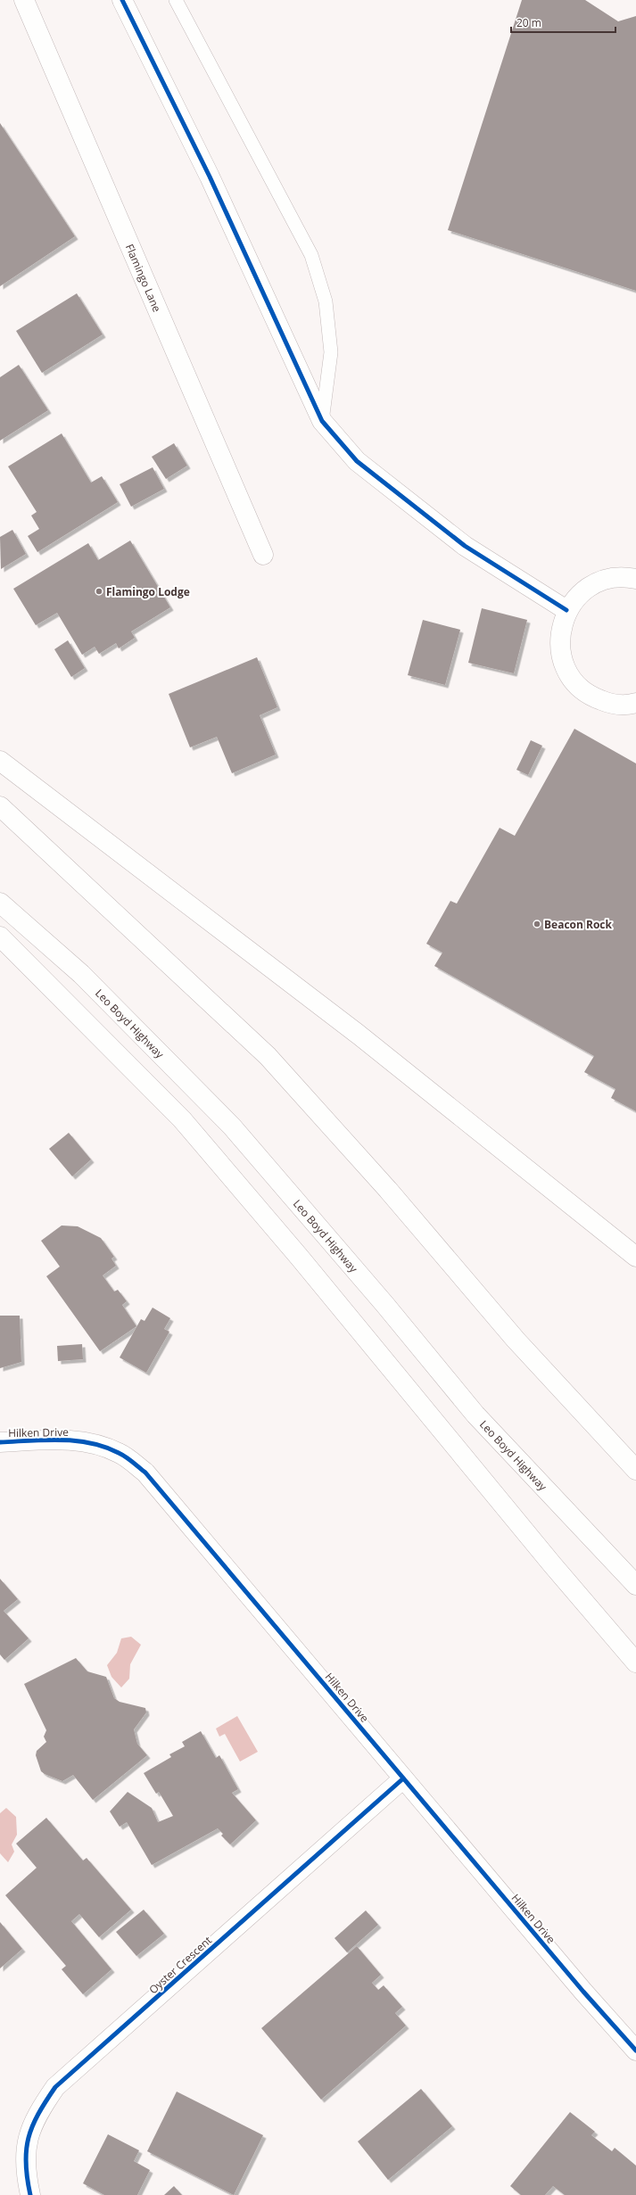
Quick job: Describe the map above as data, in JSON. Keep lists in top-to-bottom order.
{
  "streets": {
    "main road": [
      "Flamingo Lane",
      "Leo Boyd Highway",
      "Hilken Drive",
      "Oyster Crescent"
    ]
  },
  "crossings": [
    ["Hilken Drive", "Oyster Crescent"]
  ],
  "places": ["Flamingo Lodge", "Beacon Rock"],
  "scale_bar": "20 m"
}
